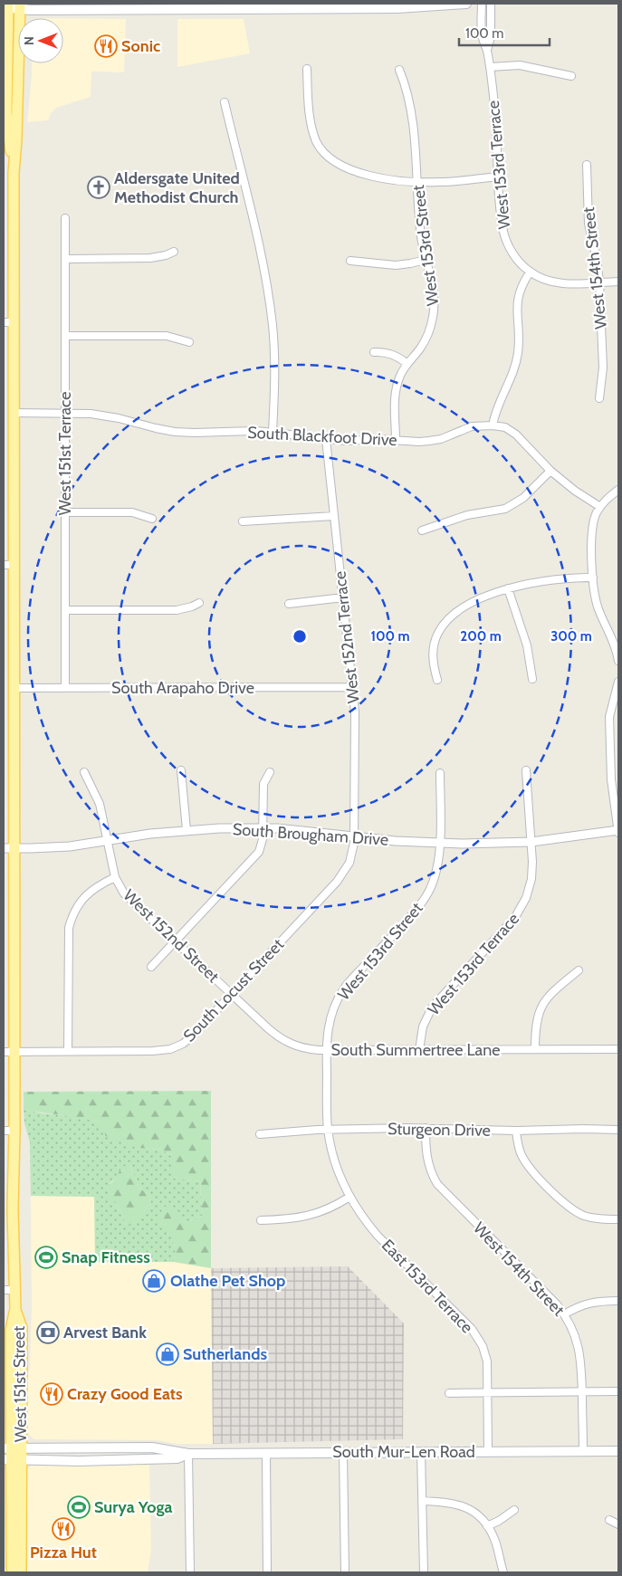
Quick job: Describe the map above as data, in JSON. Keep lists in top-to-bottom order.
{
  "streets": {
    "main road": ["West 151st Street", "South Mur-Len Road"],
    "street": [
      "West 153rd Terrace",
      "West 153rd Street",
      "West 154th Street",
      "South Blackfoot Drive",
      "West 151st Terrace",
      "West 152nd Terrace",
      "South Arapaho Drive",
      "South Brougham Drive",
      "West 152nd Street",
      "South Locust Street",
      "South Summertree Lane",
      "Sturgeon Drive",
      "East 153rd Terrace"
    ]
  },
  "crossings": [
    ["West 153rd Terrace", "South Brougham Drive"],
    ["West 153rd Terrace", "South Summertree Lane"],
    ["West 153rd Street", "South Blackfoot Drive"],
    ["West 153rd Street", "South Brougham Drive"],
    ["West 153rd Street", "South Summertree Lane"],
    ["West 153rd Street", "Sturgeon Drive"],
    ["West 153rd Street", "East 153rd Terrace"],
    ["West 154th Street", "Sturgeon Drive"],
    ["West 154th Street", "South Mur-Len Road"],
    ["South Blackfoot Drive", "West 151st Terrace"],
    ["South Blackfoot Drive", "West 152nd Terrace"],
    ["South Blackfoot Drive", "West 151st Street"],
    ["West 151st Terrace", "South Arapaho Drive"],
    ["West 152nd Terrace", "South Arapaho Drive"],
    ["West 152nd Terrace", "South Brougham Drive"],
    ["West 152nd Terrace", "South Locust Street"],
    ["South Arapaho Drive", "West 151st Street"],
    ["South Brougham Drive", "West 152nd Street"],
    ["South Brougham Drive", "South Locust Street"],
    ["South Brougham Drive", "West 151st Street"],
    ["West 152nd Street", "South Locust Street"],
    ["West 152nd Street", "South Summertree Lane"],
    ["South Locust Street", "South Summertree Lane"],
    ["South Locust Street", "West 151st Street"],
    ["East 153rd Terrace", "South Mur-Len Road"],
    ["West 151st Street", "South Mur-Len Road"]
  ],
  "places": {
    "restaurant": ["Sonic", "Crazy Good Eats", "Pizza Hut"],
    "church": ["Aldersgate United Methodist Church"],
    "sports": ["Snap Fitness", "Surya Yoga"],
    "shop": ["Olathe Pet Shop", "Sutherlands"],
    "bank": ["Arvest Bank"]
  },
  "scale_bar": "100 m",
  "north": "left",
  "rings": ["100 m", "200 m", "300 m"]
}
